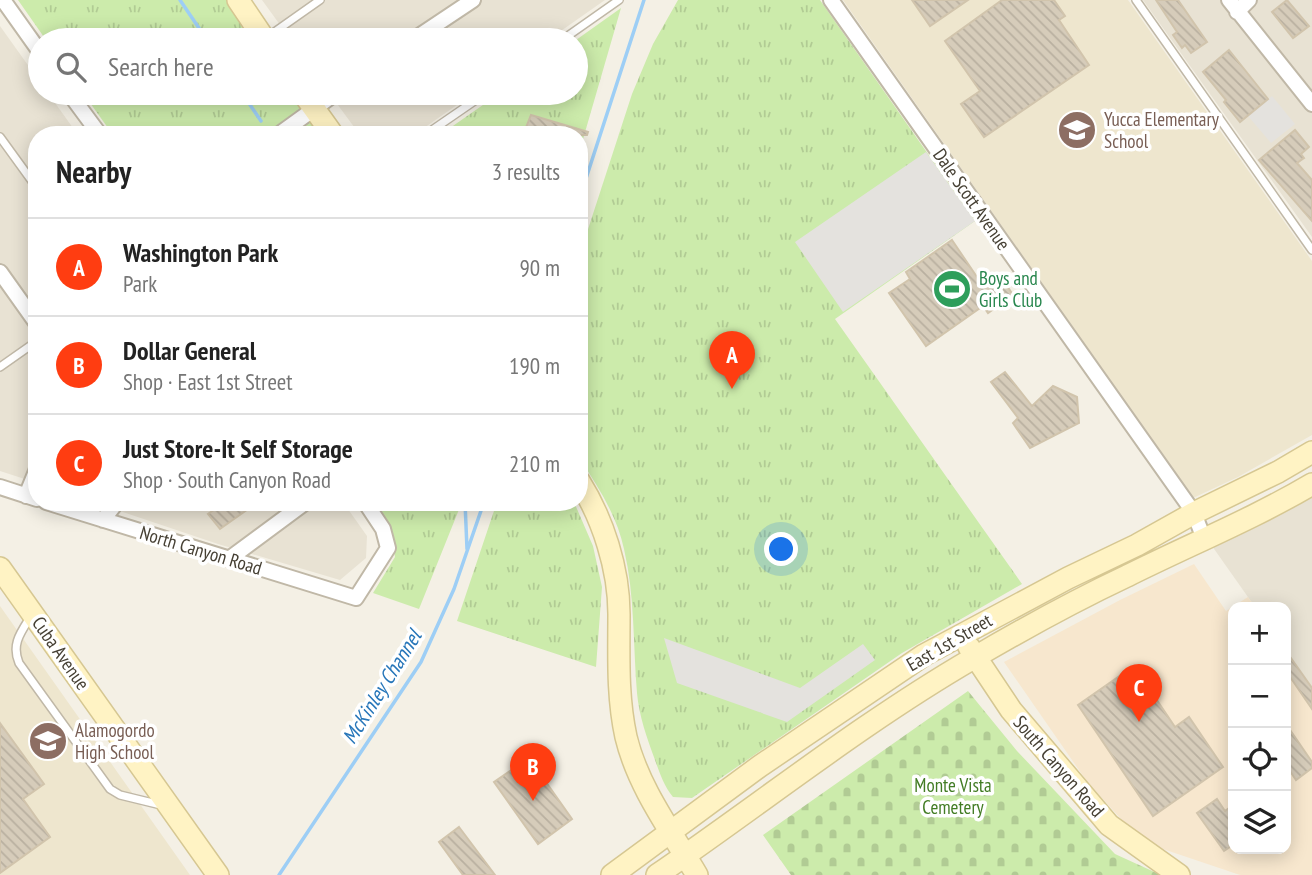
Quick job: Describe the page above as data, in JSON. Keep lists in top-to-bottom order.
{
  "streets": {
    "main road": ["East 1st Street", "Cuba Avenue", "South Canyon Road"],
    "street": ["Dale Scott Avenue", "North Canyon Road"]
  },
  "crossings": [
    ["Dale Scott Avenue", "East 1st Street"],
    ["East 1st Street", "South Canyon Road"]
  ],
  "water": ["McKinley Channel"],
  "parks": ["Monte Vista Cemetery"],
  "places": {
    "school or university": ["Yucca Elementary School", "Alamogordo High School"],
    "sports": ["Boys and Girls Club"]
  },
  "page": {
    "search": "Search here",
    "heading": ["Nearby", "3 results"],
    "list": [
      {
        "mark": "A",
        "name": "Washington Park",
        "note": "Park",
        "value": "90 m"
      },
      {
        "mark": "B",
        "name": "Dollar General",
        "note": "Shop · East 1st Street",
        "value": "190 m"
      },
      {
        "mark": "C",
        "name": "Just Store-It Self Storage",
        "note": "Shop · South Canyon Road",
        "value": "210 m"
      }
    ],
    "pins": ["A", "C", "B"],
    "map_buttons": ["+", "−"]
  }
}
